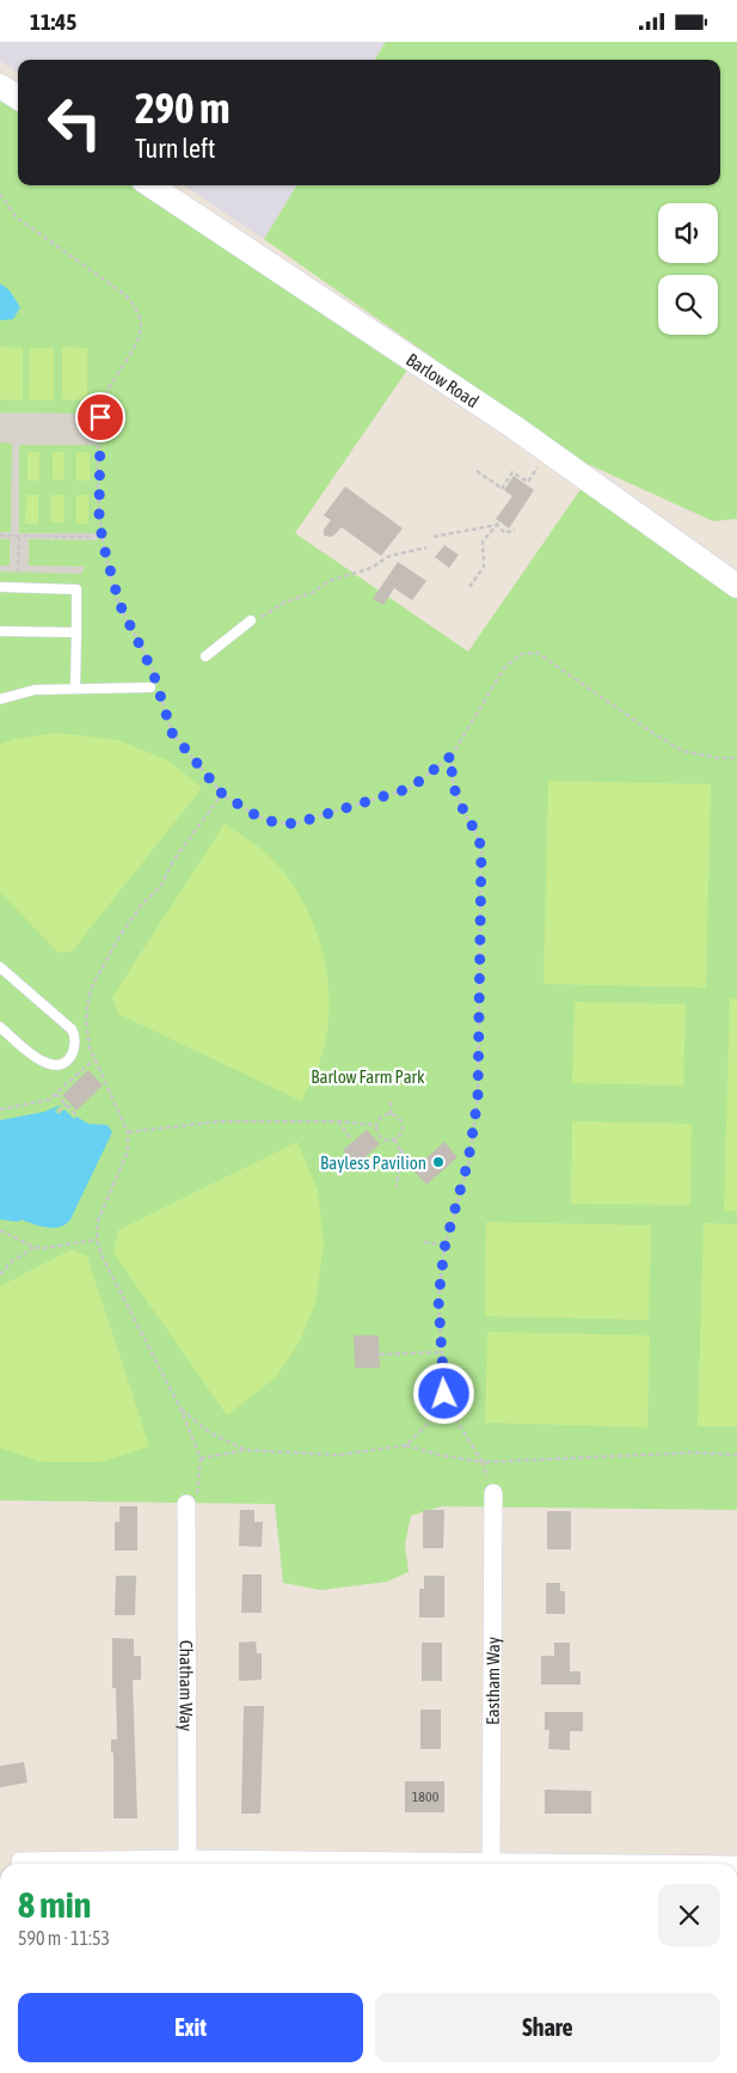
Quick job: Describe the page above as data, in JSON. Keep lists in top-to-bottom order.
{
  "streets": {
    "street": ["Barlow Road", "Eastham Way", "Chatham Way"]
  },
  "parks": ["Barlow Farm Park"],
  "places": ["Bayless Pavilion"],
  "house_numbers": ["1800"],
  "page": {
    "status": "11:45",
    "turn": ["290 m", "Turn left"],
    "heading": ["8 min", "590 m · 11:53"],
    "buttons": ["Exit", "Share"]
  }
}
